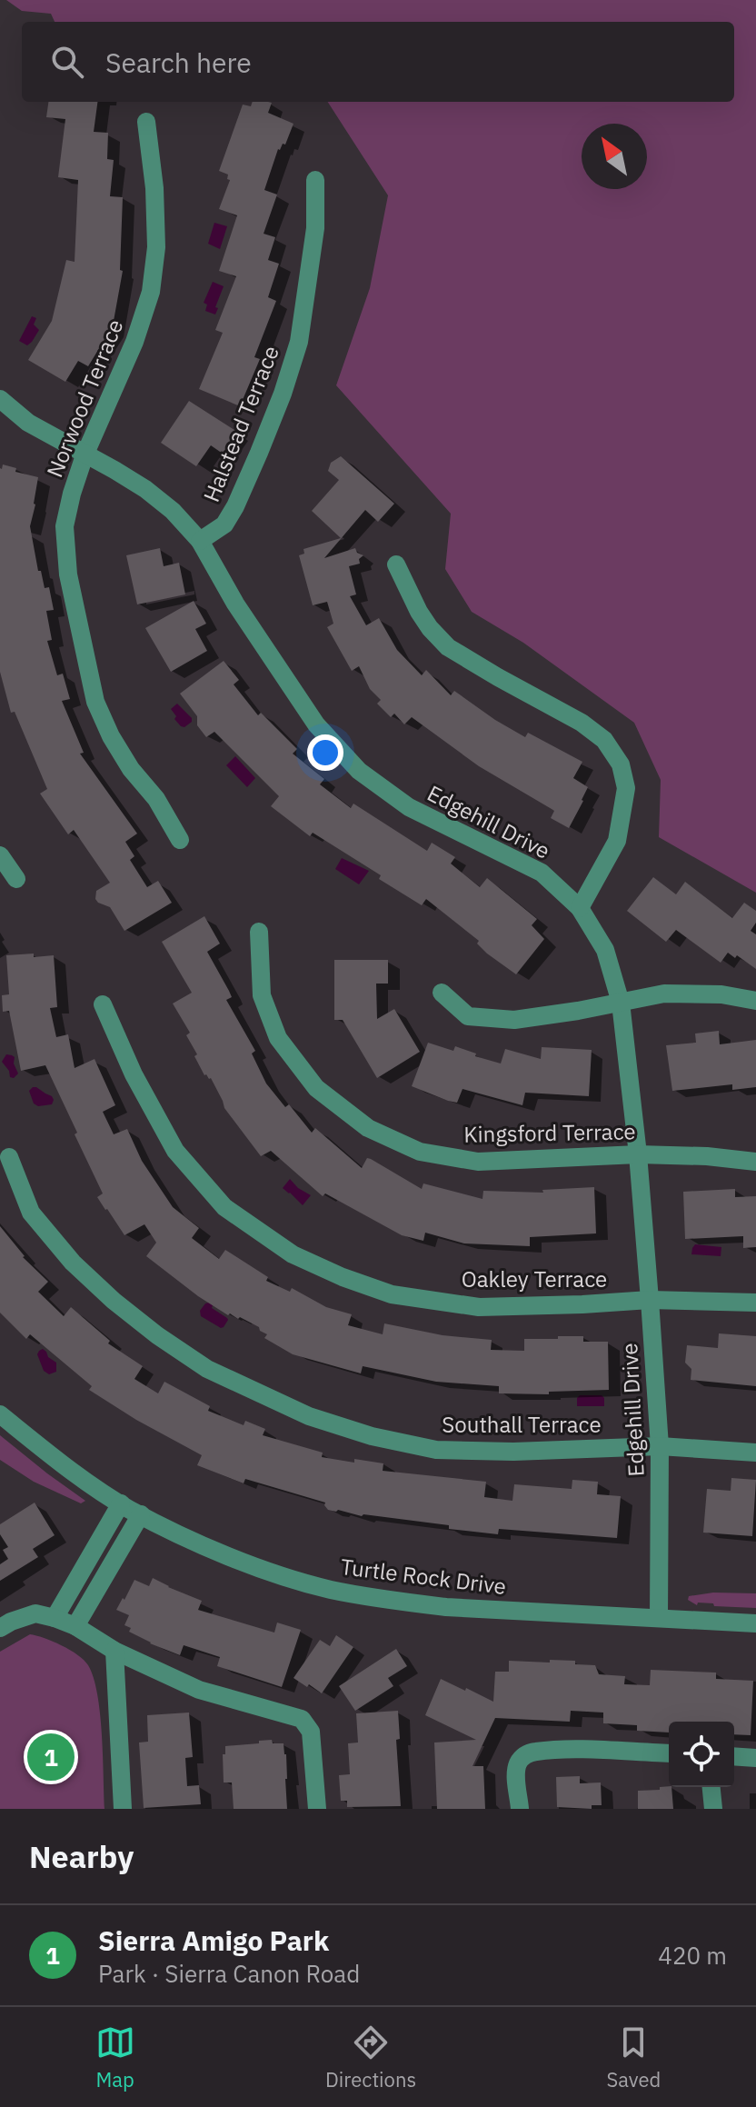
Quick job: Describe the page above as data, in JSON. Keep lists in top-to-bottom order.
{
  "streets": {
    "street": [
      "Norwood Terrace",
      "Halstead Terrace",
      "Edgehill Drive",
      "Kingsford Terrace",
      "Oakley Terrace",
      "Southall Terrace",
      "Turtle Rock Drive"
    ]
  },
  "crossings": [
    ["Norwood Terrace", "Edgehill Drive"],
    ["Halstead Terrace", "Edgehill Drive"],
    ["Edgehill Drive", "Kingsford Terrace"],
    ["Edgehill Drive", "Oakley Terrace"],
    ["Edgehill Drive", "Southall Terrace"],
    ["Edgehill Drive", "Turtle Rock Drive"]
  ],
  "north": "top left",
  "page": {
    "search": "Search here",
    "pins": "1",
    "heading": "Nearby",
    "list": [
      {
        "mark": "1",
        "name": "Sierra Amigo Park",
        "note": "Park · Sierra Canon Road",
        "value": "420 m"
      }
    ],
    "nav": ["Map", "Directions", "Saved"]
  }
}
